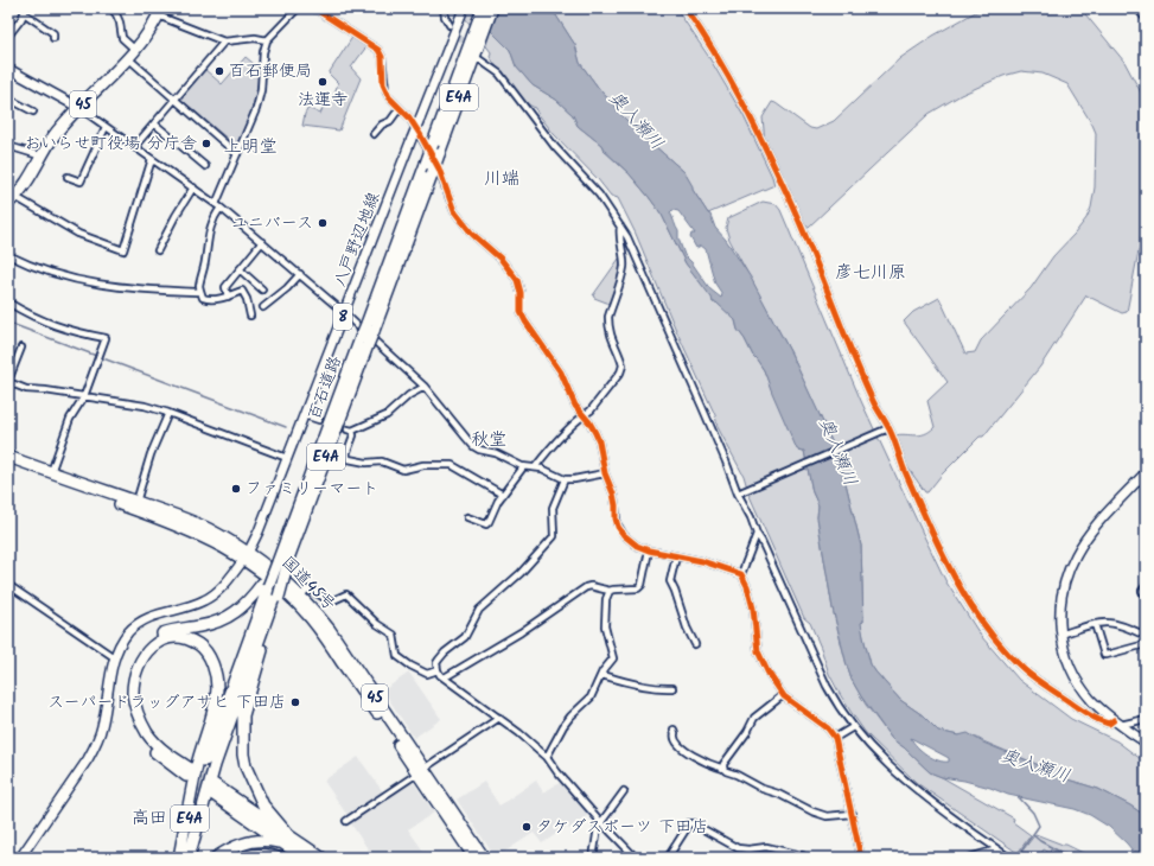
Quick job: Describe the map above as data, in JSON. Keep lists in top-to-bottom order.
{
  "streets": {
    "highway": [
      "E4A",
      "45",
      "百石道路",
      "国道45号"
    ],
    "main road": ["八戸野辺地線", "8"]
  },
  "crossings": [
    ["E4A", "百石道路"],
    ["八戸野辺地線", "国道45号"]
  ],
  "districts": [
    "上明堂",
    "川端",
    "彦七川原",
    "秋堂",
    "高田"
  ],
  "water": ["奥入瀬川"],
  "places": [
    "百石郵便局",
    "法運寺",
    "おいらせ町役場 分庁舎",
    "ユニバース",
    "ファミリーマート",
    "スーパードラッグアサヒ 下田店",
    "タケダスポーツ 下田店"
  ]
}
